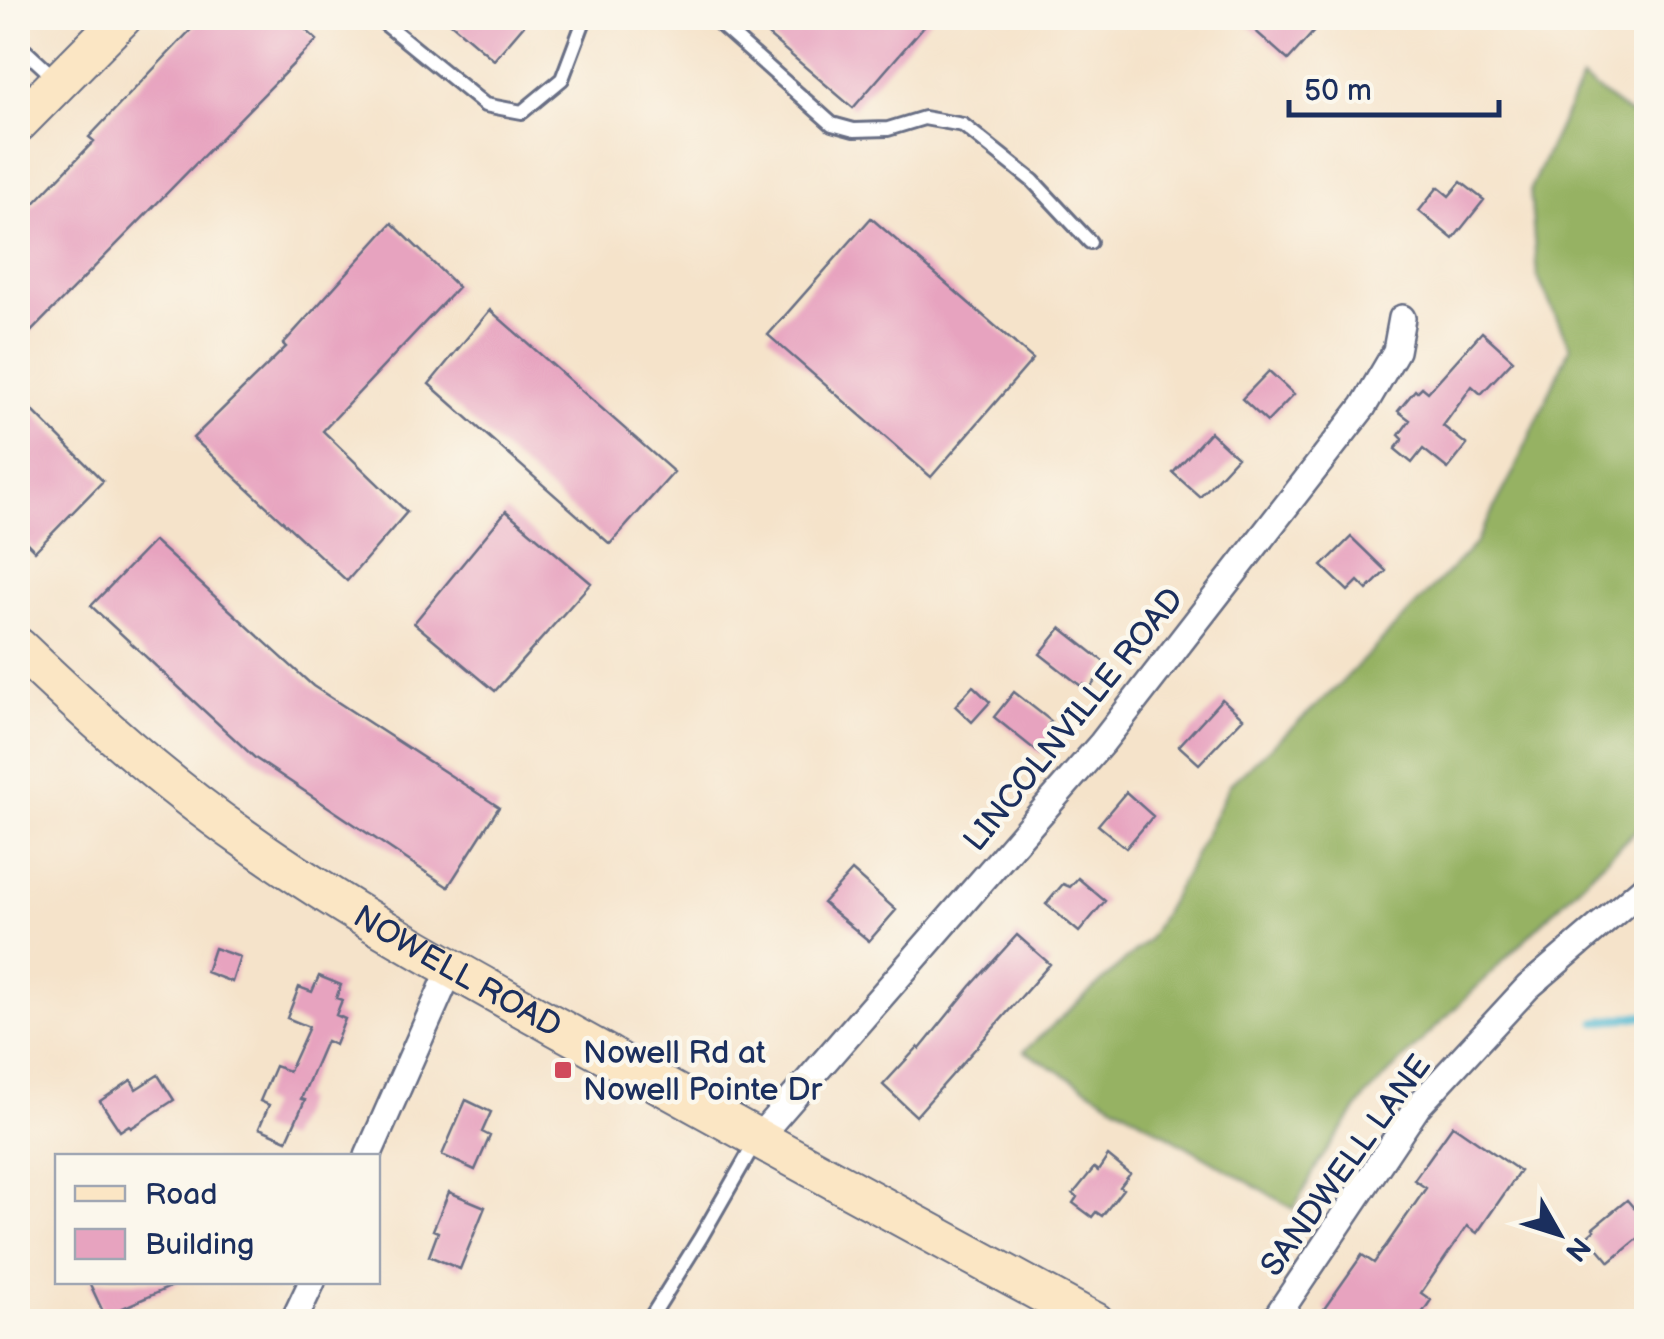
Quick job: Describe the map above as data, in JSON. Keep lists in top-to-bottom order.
{
  "streets": {
    "street": ["LINCOLNVILLE ROAD", "NOWELL ROAD", "SANDWELL LANE"]
  },
  "crossings": [
    ["LINCOLNVILLE ROAD", "NOWELL ROAD"]
  ],
  "places": {
    "transit": ["Nowell Rd at Nowell Pointe Dr"]
  },
  "legend": ["Road", "Building"],
  "scale_bar": "50 m",
  "north": "bottom right"
}
